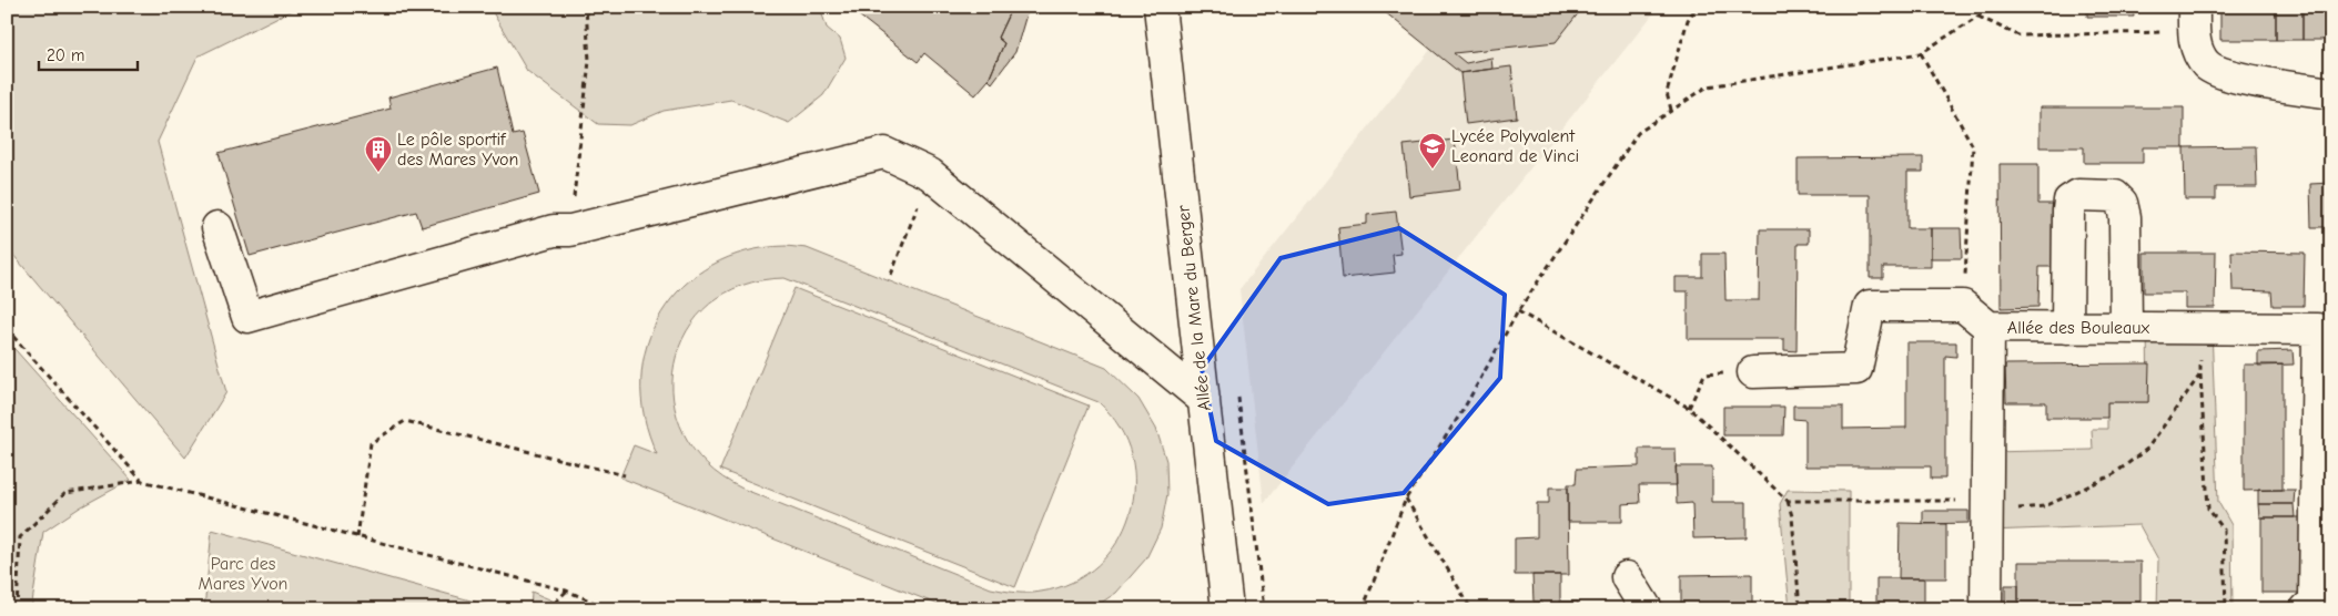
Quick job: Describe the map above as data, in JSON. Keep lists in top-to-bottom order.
{
  "streets": {
    "street": ["Allée de la Mare du Berger", "Allée des Bouleaux"]
  },
  "parks": ["Parc des Mares Yvon"],
  "places": {
    "school or university": ["Lycée Polyvalent Leonard de Vinci"],
    "building": ["Le pôle sportif des Mares Yvon"]
  },
  "scale_bar": "20 m"
}
